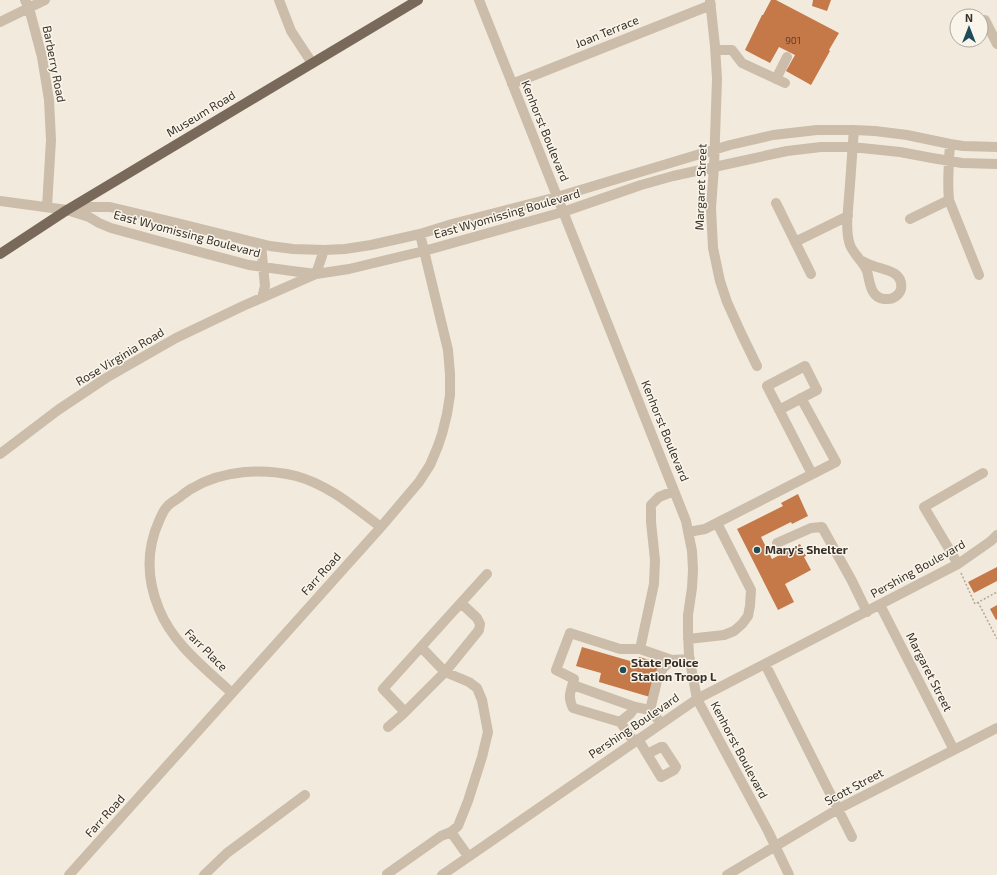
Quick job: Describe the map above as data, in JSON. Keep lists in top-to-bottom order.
{
  "streets": {
    "main road": ["Museum Road"],
    "street": [
      "Joan Terrace",
      "Barberry Road",
      "Kenhorst Boulevard",
      "Margaret Street",
      "East Wyomissing Boulevard",
      "Rose Virginia Road",
      "Pershing Boulevard",
      "Farr Road",
      "Farr Place",
      "Scott Street"
    ]
  },
  "crossings": [
    ["Joan Terrace", "Kenhorst Boulevard"],
    ["Joan Terrace", "Margaret Street"],
    ["Museum Road", "East Wyomissing Boulevard"],
    ["Kenhorst Boulevard", "East Wyomissing Boulevard"],
    ["Kenhorst Boulevard", "Pershing Boulevard"],
    ["Kenhorst Boulevard", "Scott Street"],
    ["Margaret Street", "East Wyomissing Boulevard"],
    ["Margaret Street", "Pershing Boulevard"],
    ["Margaret Street", "Scott Street"],
    ["East Wyomissing Boulevard", "Rose Virginia Road"],
    ["East Wyomissing Boulevard", "Farr Road"],
    ["Farr Road", "Farr Place"]
  ],
  "places": ["Mary's Shelter", "State Police Station Troop L"],
  "house_numbers": ["901"],
  "north": "top"
}
